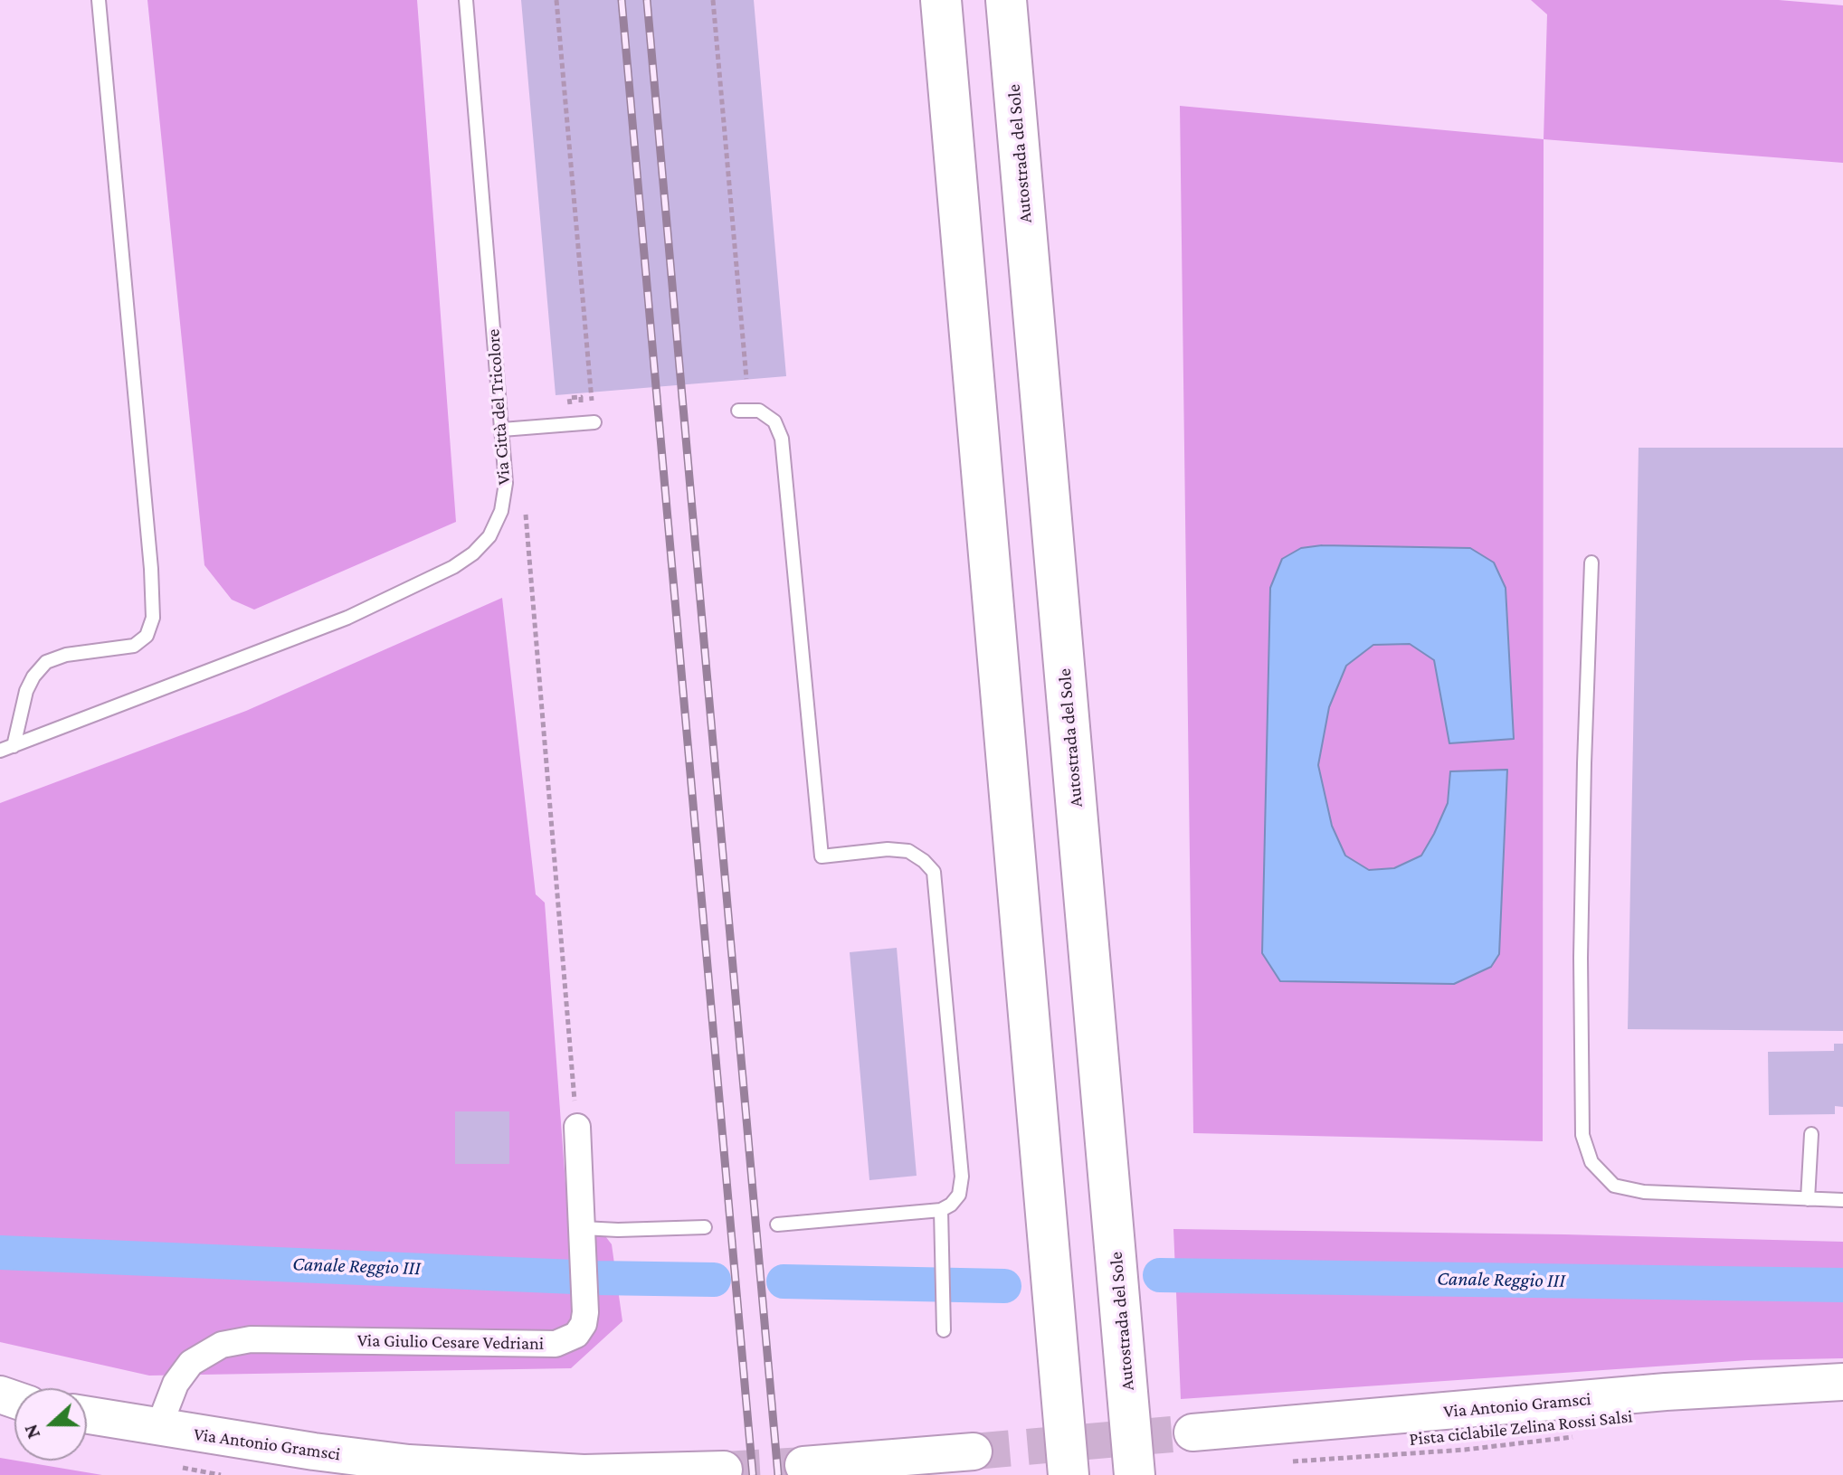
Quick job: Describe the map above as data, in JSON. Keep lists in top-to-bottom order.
{
  "streets": {
    "highway": ["Autostrada del Sole"],
    "street": ["Via Giulio Cesare Vedriani", "Via Antonio Gramsci"],
    "lane": ["Via Città del Tricolore"],
    "path": ["Pista ciclabile Zelina Rossi Salsi"]
  },
  "crossings": [
    ["Via Giulio Cesare Vedriani", "Via Antonio Gramsci"]
  ],
  "water": ["Canale Reggio III"],
  "north": "left"
}
